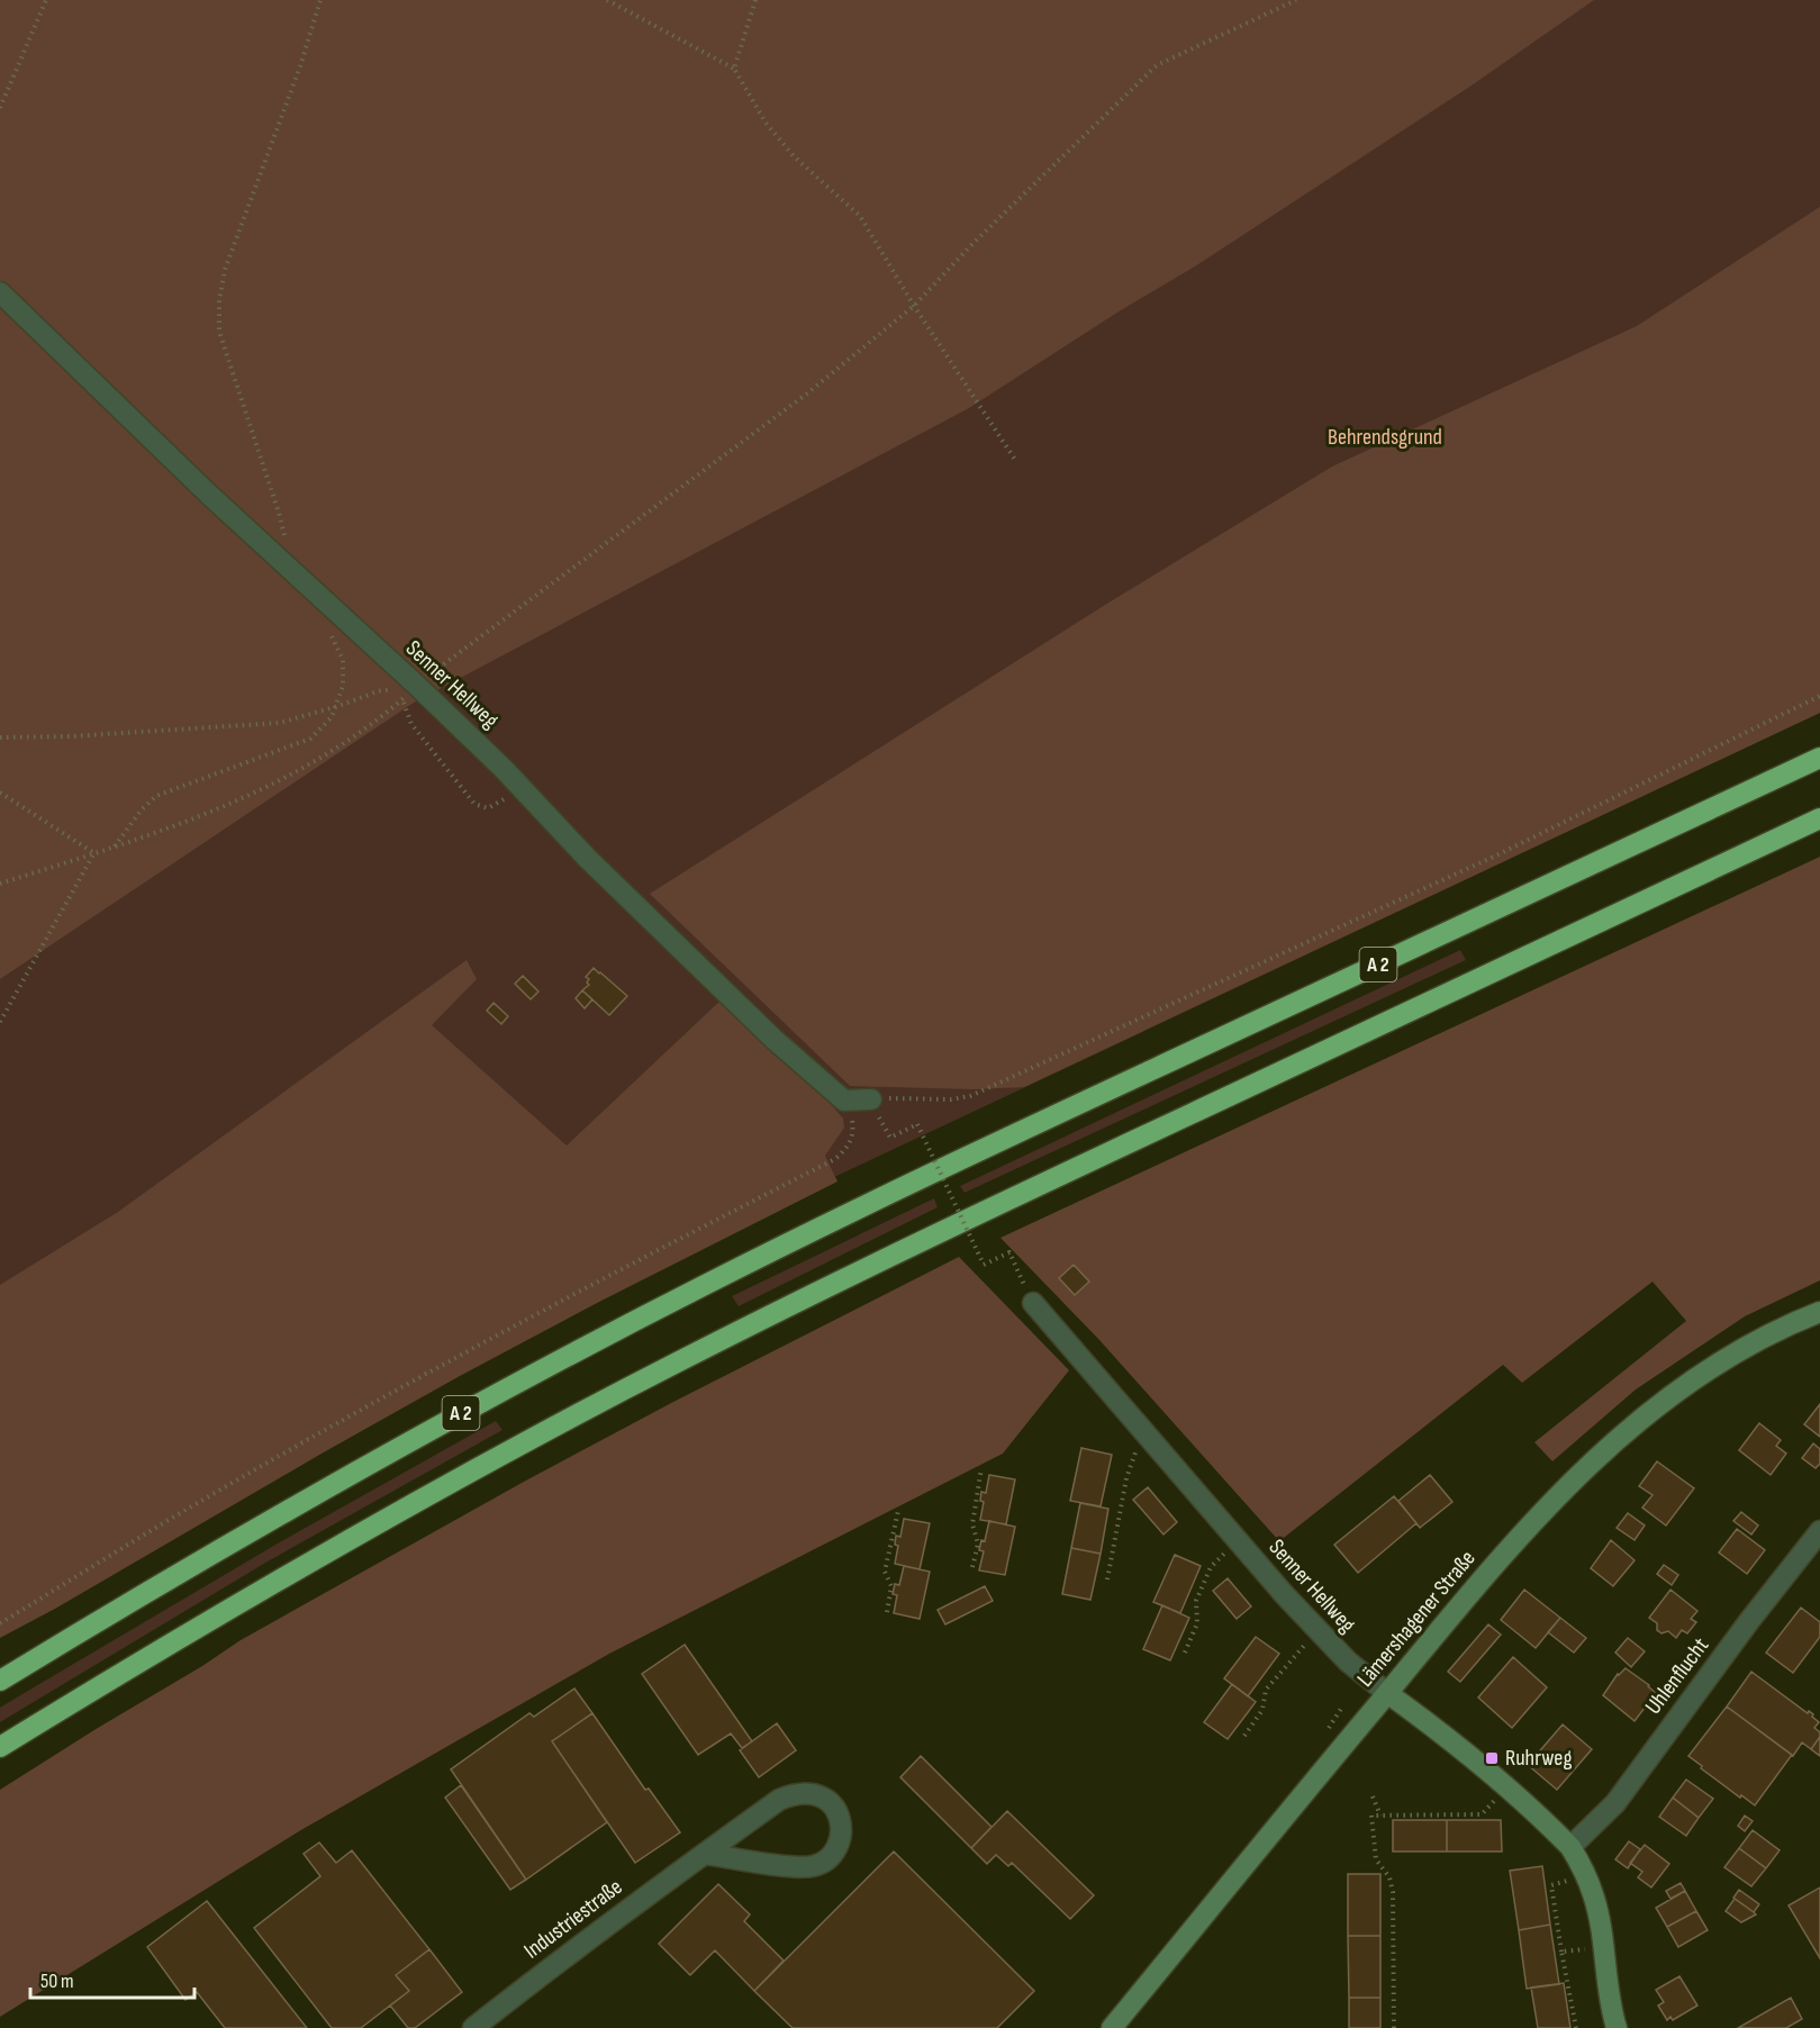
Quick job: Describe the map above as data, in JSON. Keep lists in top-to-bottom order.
{
  "streets": {
    "highway": ["A 2"],
    "main road": ["Senner Hellweg", "Lämershagener Straße"],
    "street": ["Uhlenflucht", "Industriestraße"]
  },
  "crossings": [
    ["Senner Hellweg", "Lämershagener Straße"],
    ["Senner Hellweg", "Uhlenflucht"]
  ],
  "parks": ["Behrendsgrund"],
  "places": {
    "transit": ["Ruhrweg"]
  },
  "scale_bar": "50 m"
}
